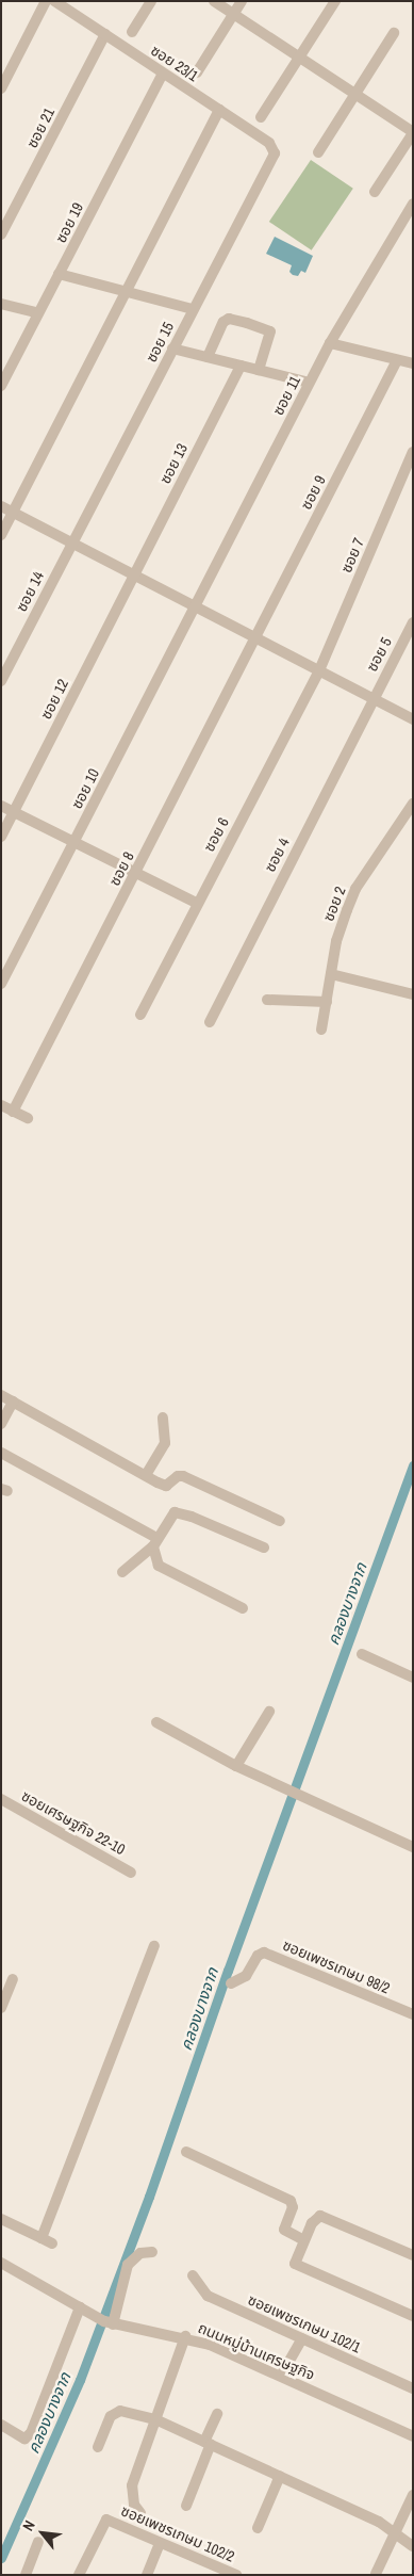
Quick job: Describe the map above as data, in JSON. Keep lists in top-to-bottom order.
{
  "streets": {
    "street": [
      "ซอย 23/1",
      "ซอย 21",
      "ซอย 19",
      "ซอย 15",
      "ซอย 11",
      "ซอย 13",
      "ซอย 9",
      "ซอย 7",
      "ซอย 14",
      "ซอย 5",
      "ซอย 12",
      "ซอย 10",
      "ซอย 6",
      "ซอย 4",
      "ซอย 8",
      "ซอย 2",
      "ซอยเศรษฐกิจ 22-10",
      "ซอยเพชรเกษม 98/2",
      "ซอยเพชรเกษม 102/1",
      "ถนนหมู่บ้านเศรษฐกิจ",
      "ซอยเพชรเกษม 102/2"
    ]
  },
  "crossings": [
    ["ซอย 23/1", "ซอย 21"],
    ["ซอย 23/1", "ซอย 19"],
    ["ซอย 23/1", "ซอย 15"],
    ["ซอย 15", "ซอย 14"],
    ["ซอย 11", "ซอย 10"],
    ["ซอย 13", "ซอย 12"],
    ["ซอย 9", "ซอย 8"],
    ["ซอย 7", "ซอย 6"],
    ["ซอย 5", "ซอย 4"]
  ],
  "water": ["คลองบางจาก"],
  "north": "top left"
}
